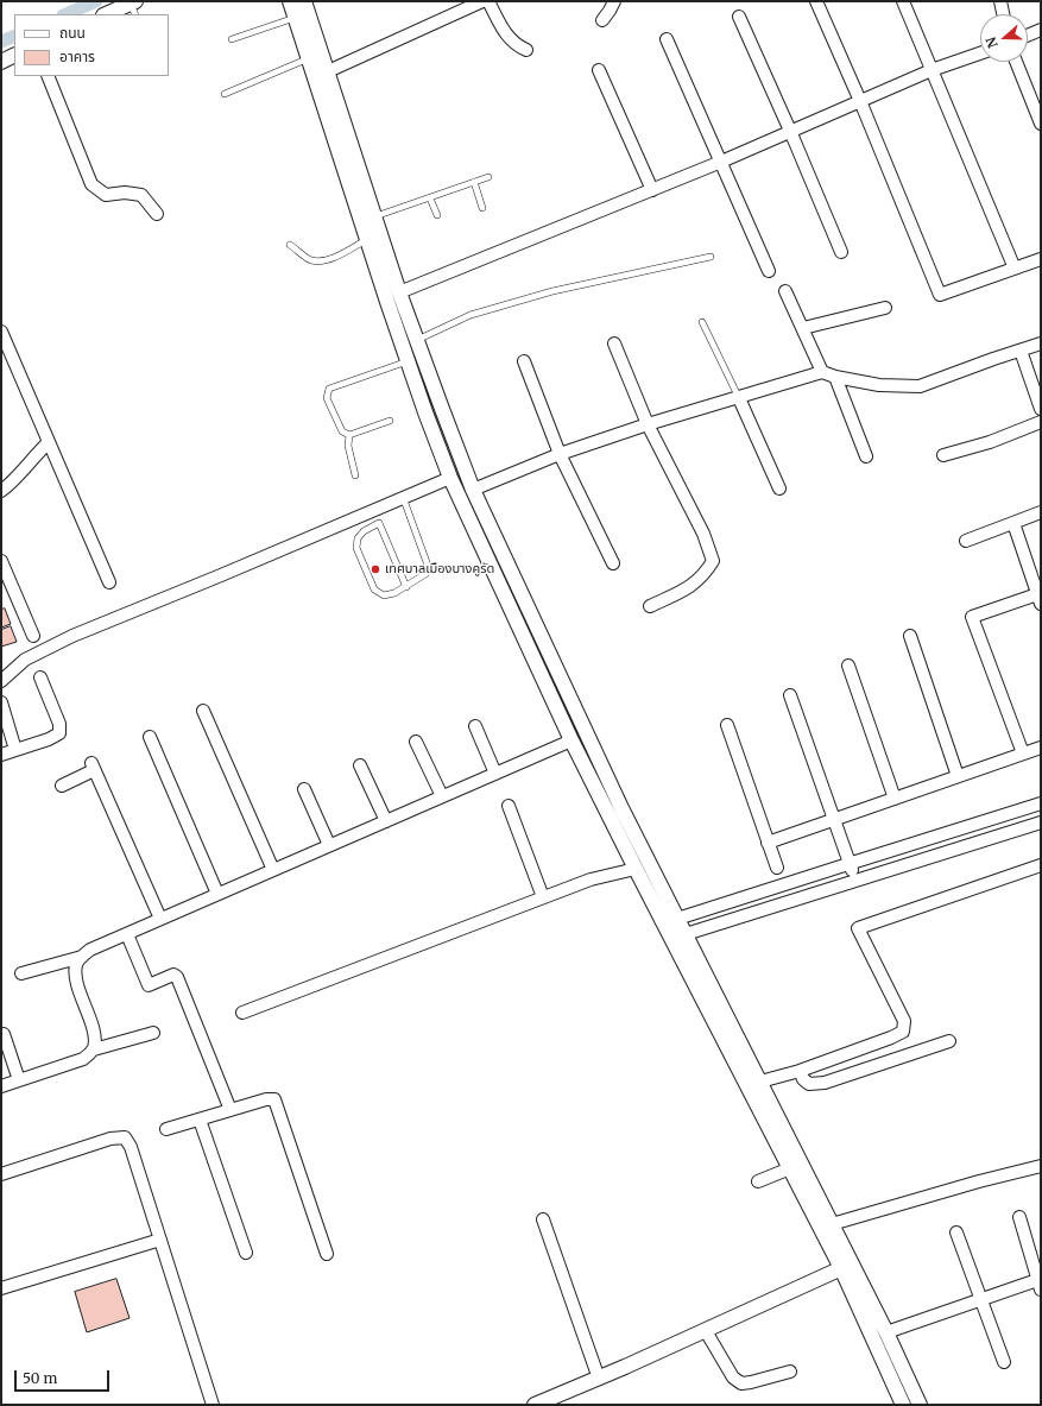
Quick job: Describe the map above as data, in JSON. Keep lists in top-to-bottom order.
{
  "places": ["เทศบาลเมืองบางคูรัด"],
  "legend": ["ถนน", "อาคาร"],
  "scale_bar": "50 m",
  "north": "left"
}
